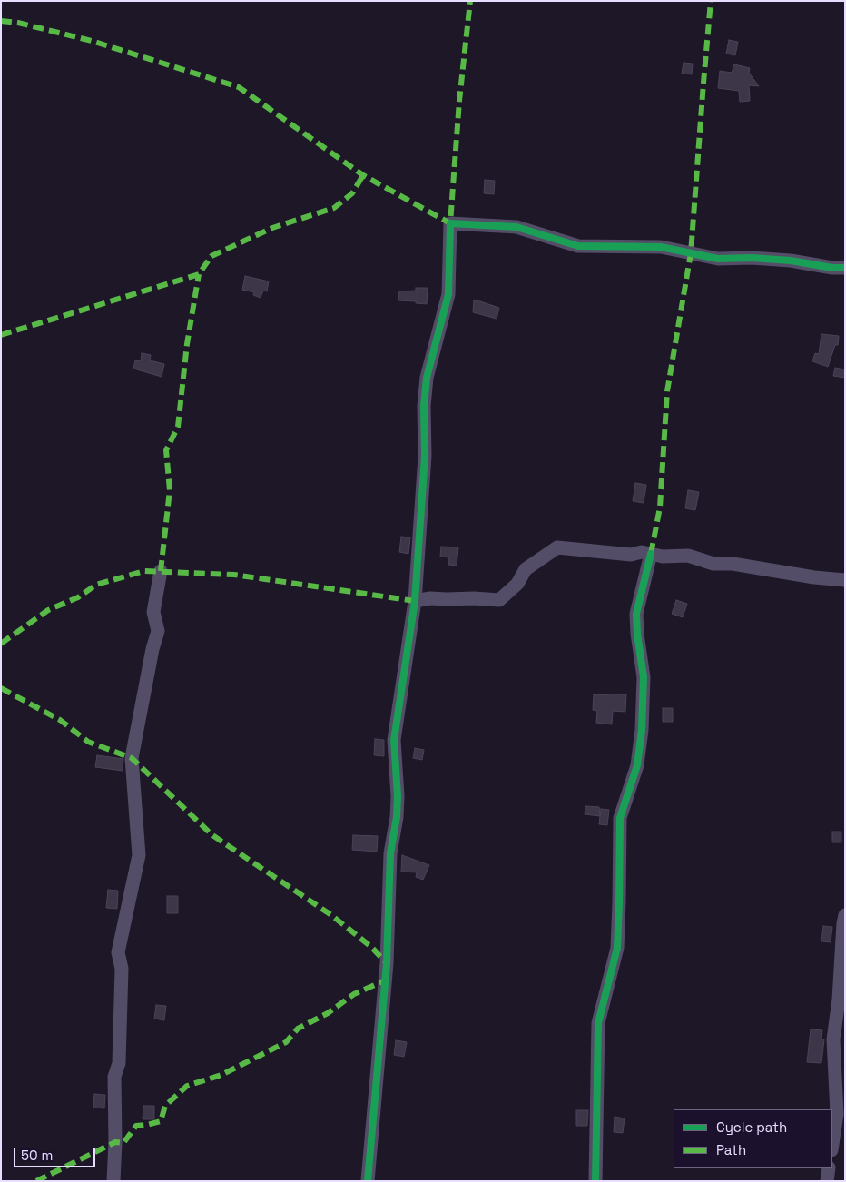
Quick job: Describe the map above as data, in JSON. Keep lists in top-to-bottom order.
{
  "legend": ["Cycle path", "Path"],
  "scale_bar": "50 m"
}
